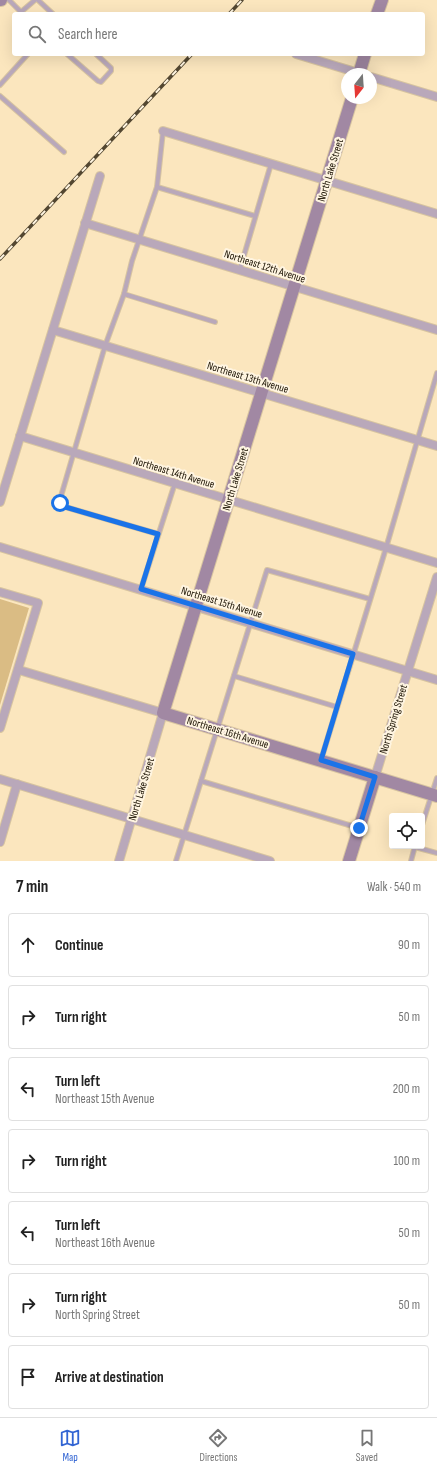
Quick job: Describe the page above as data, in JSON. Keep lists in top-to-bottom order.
{
  "streets": {
    "street": [
      "North Lake Street",
      "Northeast 12th Avenue",
      "Northeast 13th Avenue",
      "Northeast 14th Avenue",
      "Northeast 15th Avenue",
      "North Spring Street",
      "Northeast 16th Avenue"
    ]
  },
  "crossings": [
    ["North Lake Street", "Northeast 12th Avenue"],
    ["North Lake Street", "Northeast 13th Avenue"],
    ["North Lake Street", "Northeast 14th Avenue"],
    ["North Lake Street", "Northeast 15th Avenue"],
    ["North Lake Street", "Northeast 16th Avenue"],
    ["Northeast 15th Avenue", "North Spring Street"],
    ["North Spring Street", "Northeast 16th Avenue"]
  ],
  "north": "bottom",
  "page": {
    "search": "Search here",
    "heading": ["7 min", "Walk · 540 m"],
    "list": [
      ["Continue", "90 m"],
      ["Turn right", "50 m"],
      ["Turn left", "Northeast 15th Avenue", "200 m"],
      ["Turn right", "100 m"],
      ["Turn left", "Northeast 16th Avenue", "50 m"],
      ["Turn right", "North Spring Street", "50 m"],
      "Arrive at destination"
    ],
    "nav": ["Map", "Directions", "Saved"]
  }
}
